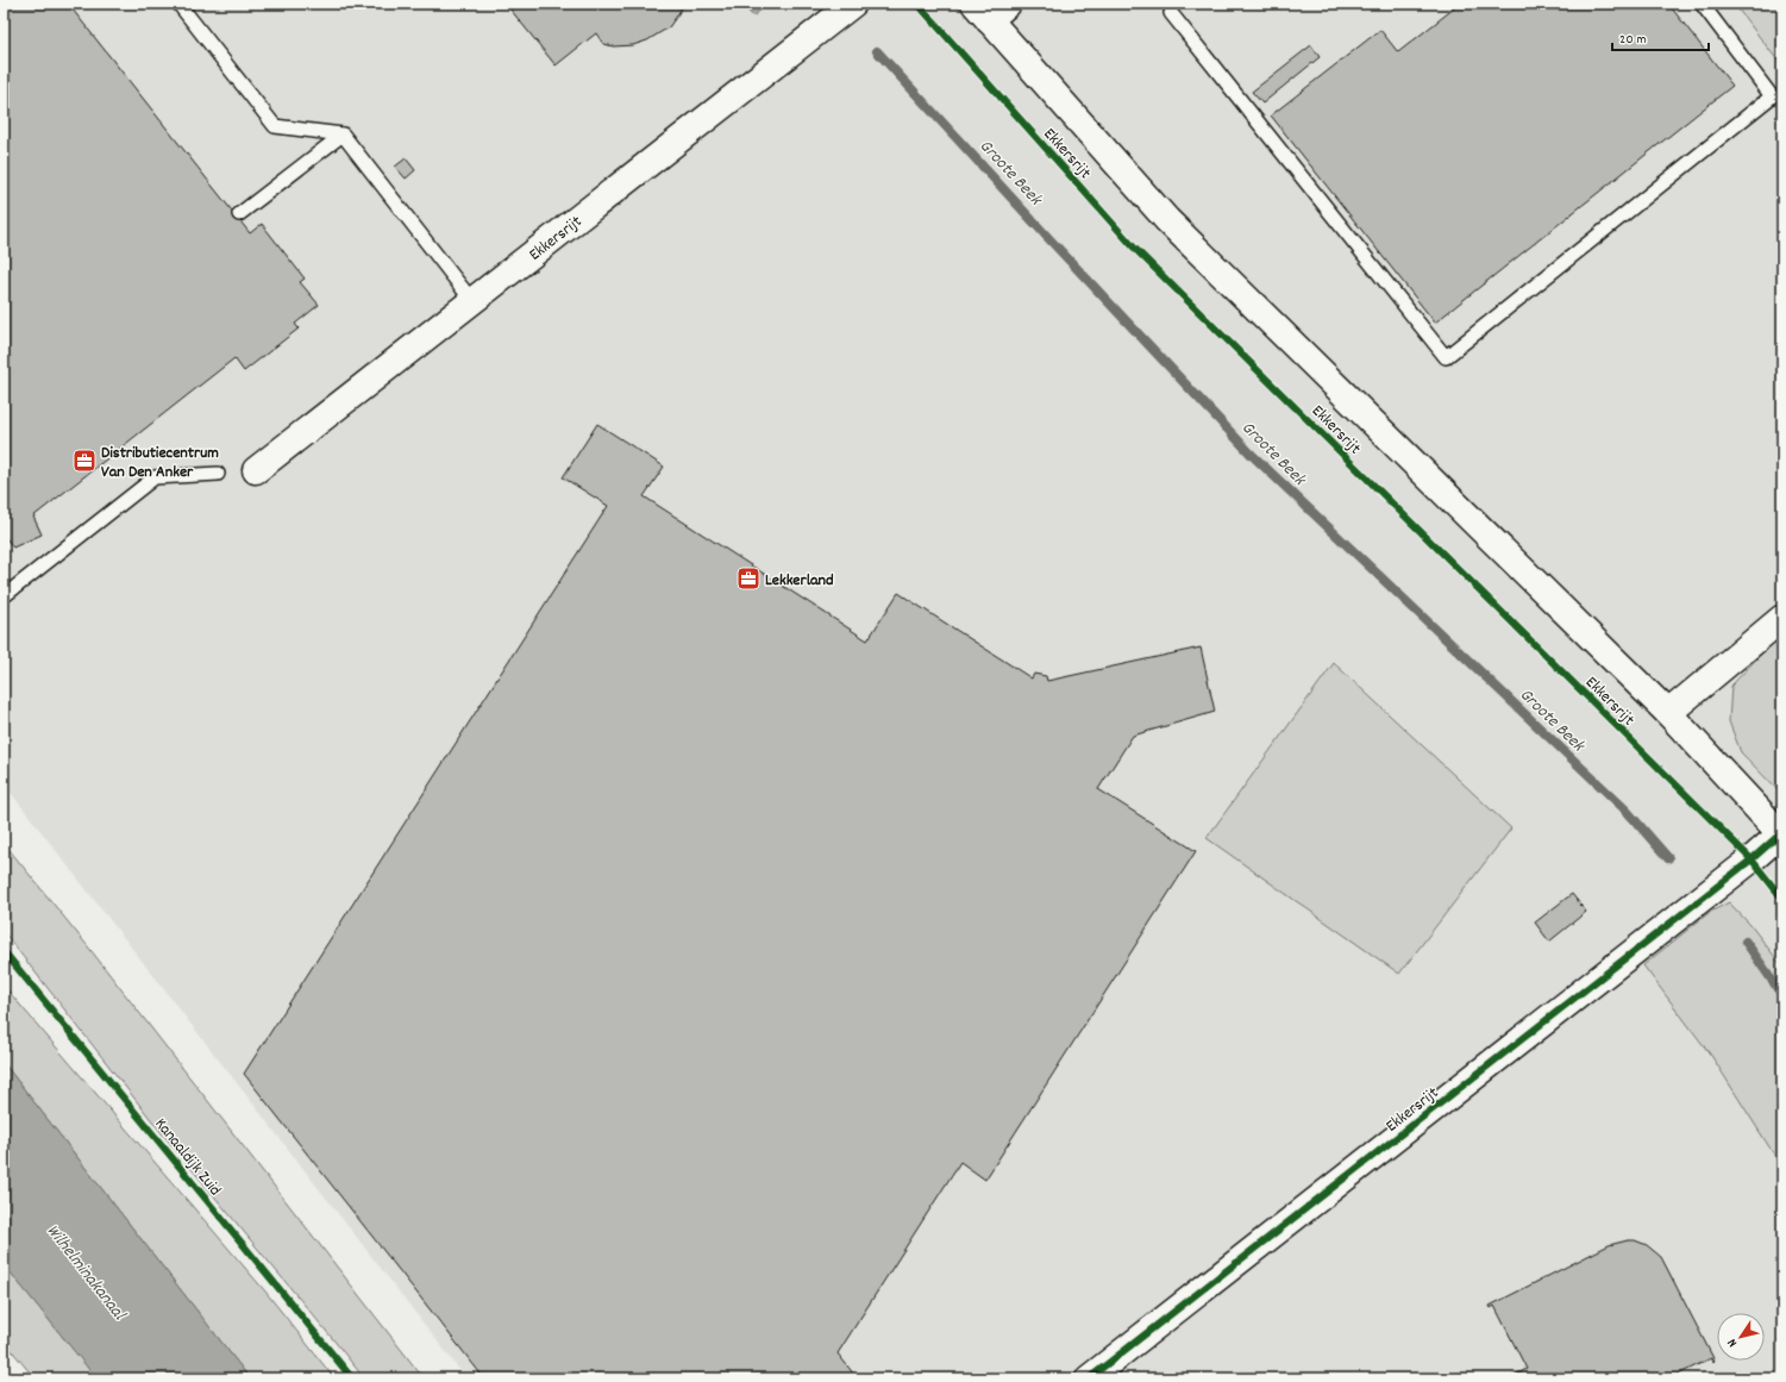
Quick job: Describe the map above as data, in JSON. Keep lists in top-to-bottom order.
{
  "streets": {
    "street": ["Ekkersrijt"],
    "cycle path": ["Kanaaldijk Zuid"]
  },
  "water": ["Groote Beek", "Wilhelminakanaal"],
  "places": {
    "office": ["Distributiecentrum Van Den Anker", "Lekkerland"]
  },
  "scale_bar": "20 m",
  "north": "bottom left"
}
